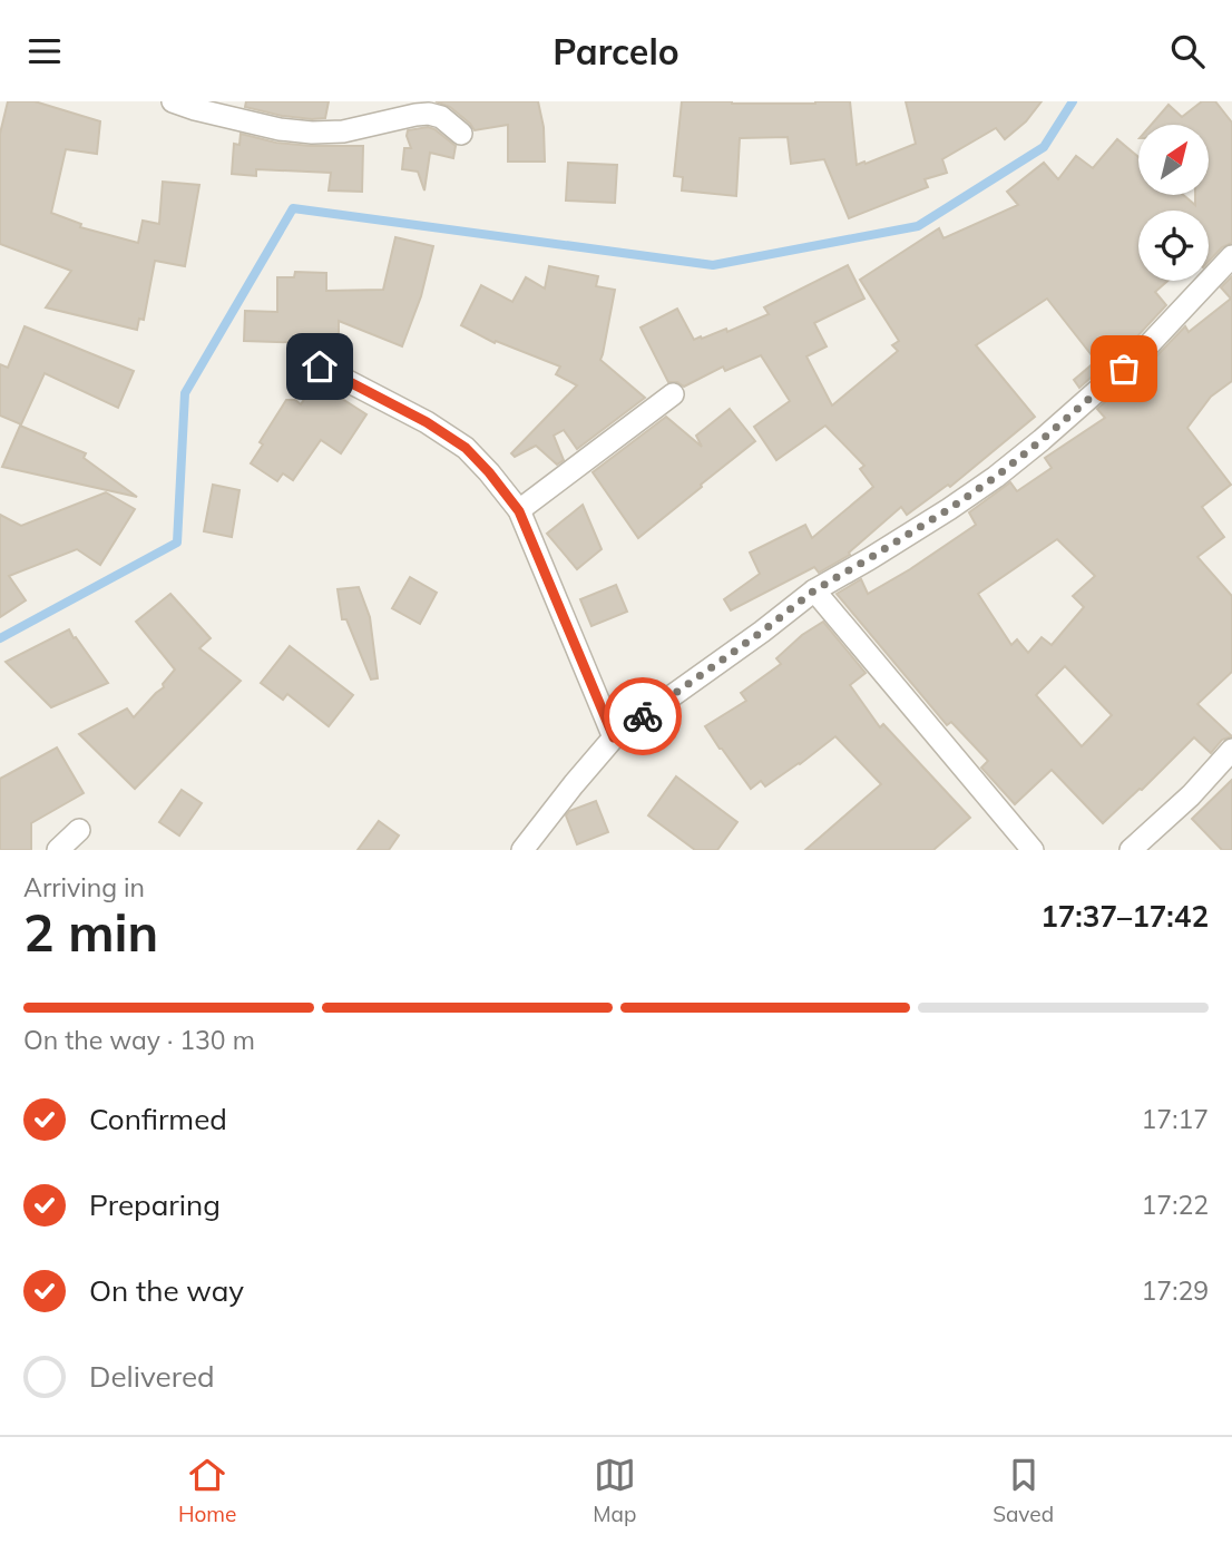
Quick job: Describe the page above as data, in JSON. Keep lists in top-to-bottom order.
{
  "north": "top right",
  "page": {
    "header": "Parcelo",
    "heading": ["2 min", "Arriving in", "17:37–17:42"],
    "bar": "On the way · 130 m",
    "list": [
      ["Confirmed", "17:17"],
      ["Preparing", "17:22"],
      ["On the way", "17:29"],
      "Delivered"
    ],
    "tabs": ["Home", "Map", "Saved"]
  }
}
